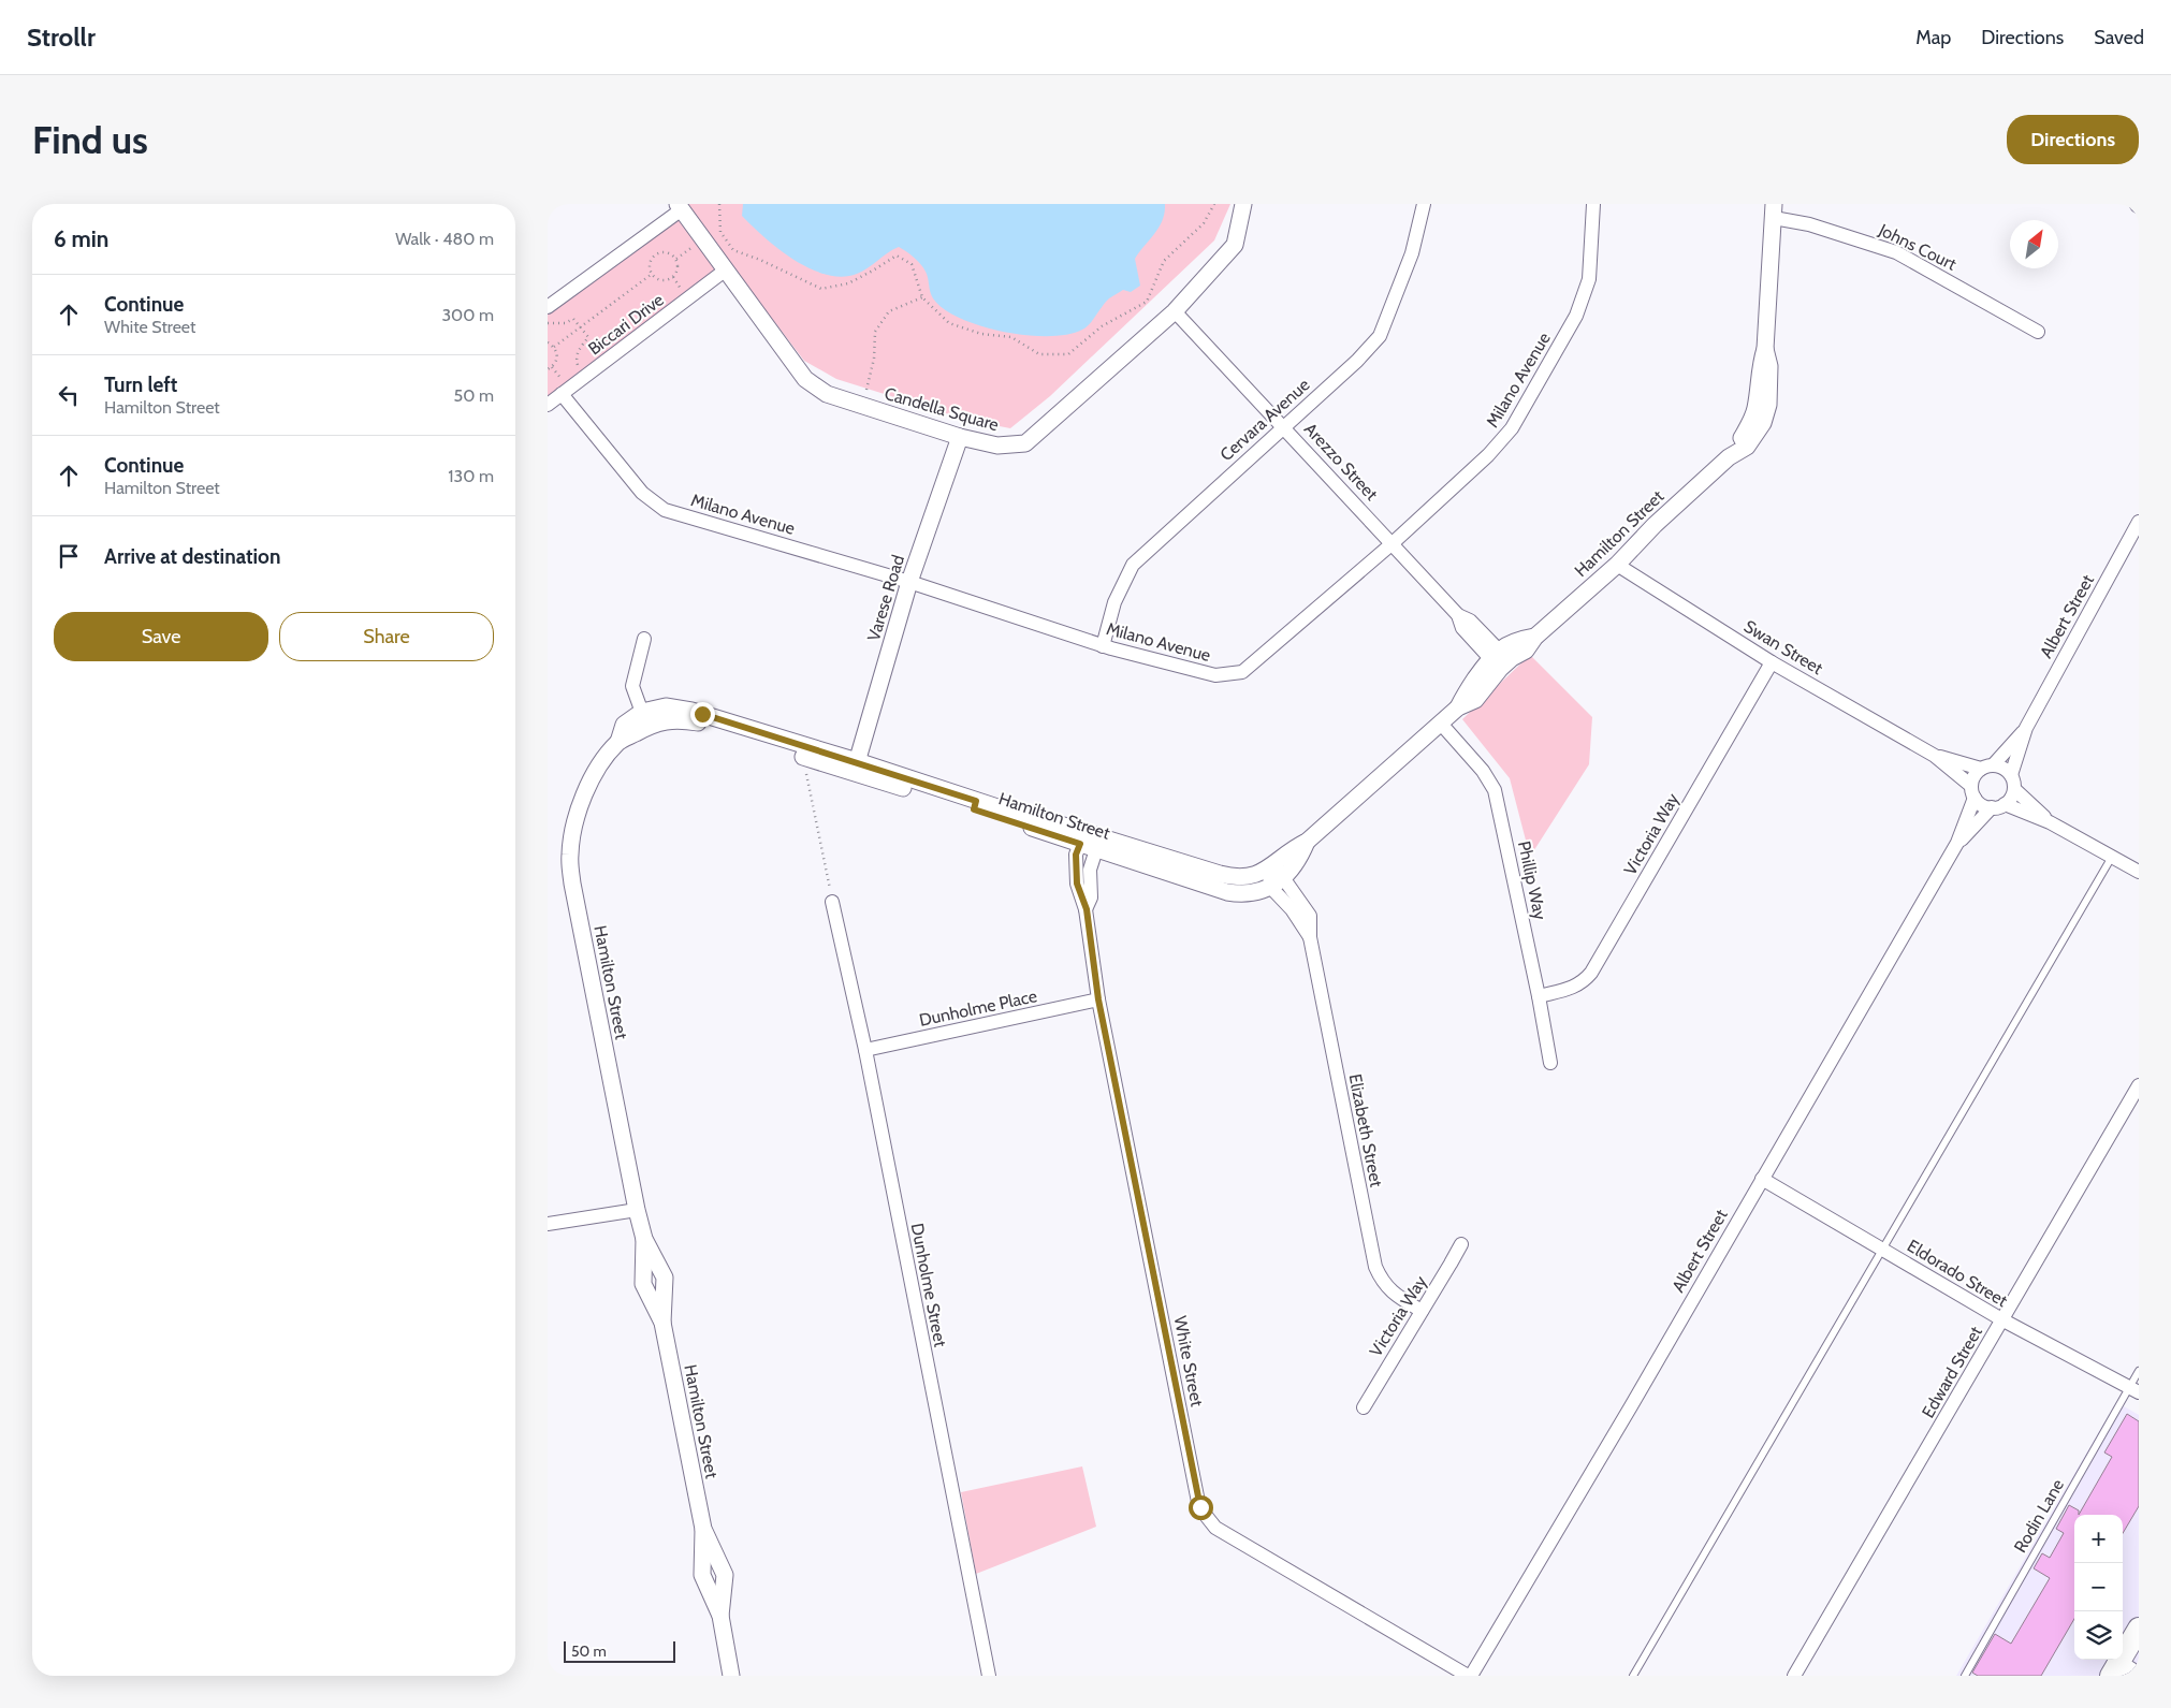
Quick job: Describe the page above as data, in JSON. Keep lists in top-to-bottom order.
{
  "streets": {
    "street": [
      "Johns Court",
      "Biccari Drive",
      "Milano Avenue",
      "Candella Square",
      "Cervara Avenue",
      "Arezzo Street",
      "Hamilton Street",
      "Varese Road",
      "Albert Street",
      "Swan Street",
      "Victoria Way",
      "Phillip Way",
      "Dunholme Place",
      "Elizabeth Street",
      "Eldorado Street",
      "Dunholme Street",
      "White Street",
      "Edward Street"
    ],
    "lane": ["Rodin Lane"]
  },
  "crossings": [
    ["Johns Court", "Hamilton Street"],
    ["Biccari Drive", "Milano Avenue"],
    ["Biccari Drive", "Candella Square"],
    ["Milano Avenue", "Cervara Avenue"],
    ["Milano Avenue", "Arezzo Street"],
    ["Milano Avenue", "Varese Road"],
    ["Candella Square", "Arezzo Street"],
    ["Candella Square", "Varese Road"],
    ["Cervara Avenue", "Arezzo Street"],
    ["Arezzo Street", "Hamilton Street"],
    ["Hamilton Street", "Varese Road"],
    ["Hamilton Street", "Swan Street"],
    ["Hamilton Street", "Phillip Way"],
    ["Hamilton Street", "Elizabeth Street"],
    ["Hamilton Street", "White Street"],
    ["Albert Street", "Swan Street"],
    ["Albert Street", "Eldorado Street"],
    ["Albert Street", "White Street"],
    ["Swan Street", "Victoria Way"],
    ["Victoria Way", "Phillip Way"],
    ["Victoria Way", "Elizabeth Street"],
    ["Dunholme Place", "Dunholme Street"],
    ["Dunholme Place", "White Street"],
    ["Eldorado Street", "Edward Street"],
    ["Eldorado Street", "Rodin Lane"]
  ],
  "scale_bar": "50 m",
  "north": "top right",
  "page": {
    "header": "Strollr",
    "nav": ["Map", "Directions", "Saved"],
    "buttons": [
      "Directions",
      ["Save", "Share"]
    ],
    "title": "Find us",
    "heading": ["6 min", "Walk · 480 m"],
    "list": [
      ["Continue", "White Street", "300 m"],
      ["Turn left", "Hamilton Street", "50 m"],
      ["Continue", "Hamilton Street", "130 m"],
      "Arrive at destination"
    ],
    "map_buttons": ["+", "−"],
    "scale": "50 m"
  }
}
